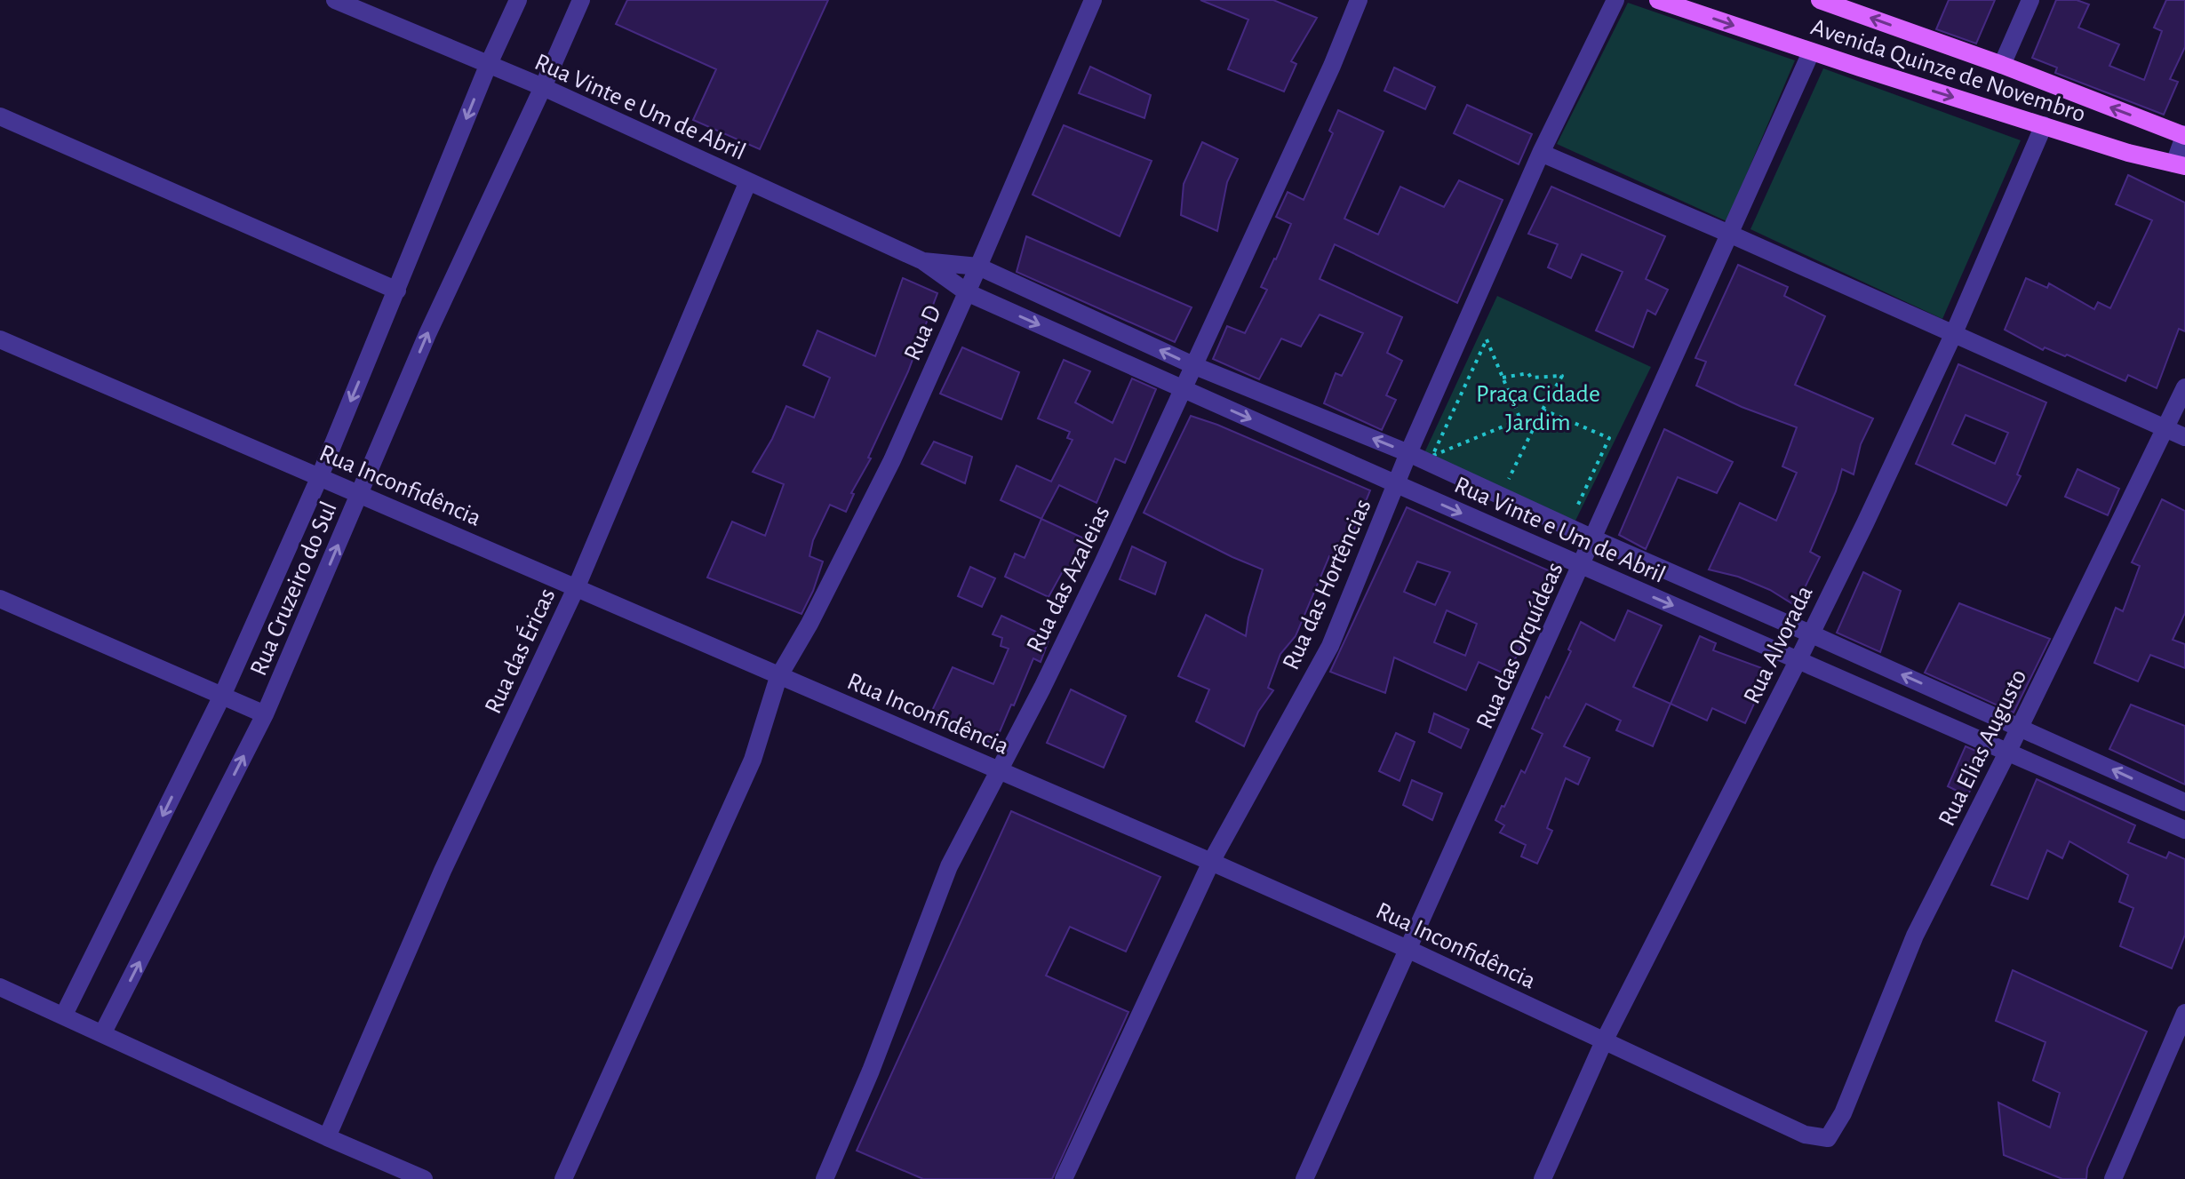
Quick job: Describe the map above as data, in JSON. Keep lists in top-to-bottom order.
{
  "streets": {
    "main road": ["Avenida Quinze de Novembro"],
    "street": [
      "Rua Vinte e Um de Abril",
      "Rua D",
      "Rua Inconfidência",
      "Rua das Azaleias",
      "Rua das Hortências",
      "Rua Cruzeiro do Sul",
      "Rua Alvorada",
      "Rua das Orquídeas",
      "Rua das Éricas",
      "Rua Elias Augusto"
    ]
  },
  "crossings": [
    ["Avenida Quinze de Novembro", "Rua Alvorada"],
    ["Avenida Quinze de Novembro", "Rua das Orquídeas"],
    ["Rua Vinte e Um de Abril", "Rua D"],
    ["Rua Vinte e Um de Abril", "Rua das Azaleias"],
    ["Rua Vinte e Um de Abril", "Rua das Hortências"],
    ["Rua Vinte e Um de Abril", "Rua Cruzeiro do Sul"],
    ["Rua Vinte e Um de Abril", "Rua Alvorada"],
    ["Rua Vinte e Um de Abril", "Rua das Orquídeas"],
    ["Rua Vinte e Um de Abril", "Rua das Éricas"],
    ["Rua Vinte e Um de Abril", "Rua Elias Augusto"],
    ["Rua D", "Rua Inconfidência"],
    ["Rua Inconfidência", "Rua das Azaleias"],
    ["Rua Inconfidência", "Rua das Hortências"],
    ["Rua Inconfidência", "Rua Cruzeiro do Sul"],
    ["Rua Inconfidência", "Rua Alvorada"],
    ["Rua Inconfidência", "Rua das Orquídeas"],
    ["Rua Inconfidência", "Rua das Éricas"],
    ["Rua Inconfidência", "Rua Elias Augusto"]
  ],
  "parks": ["Praça Cidade Jardim"]
}
